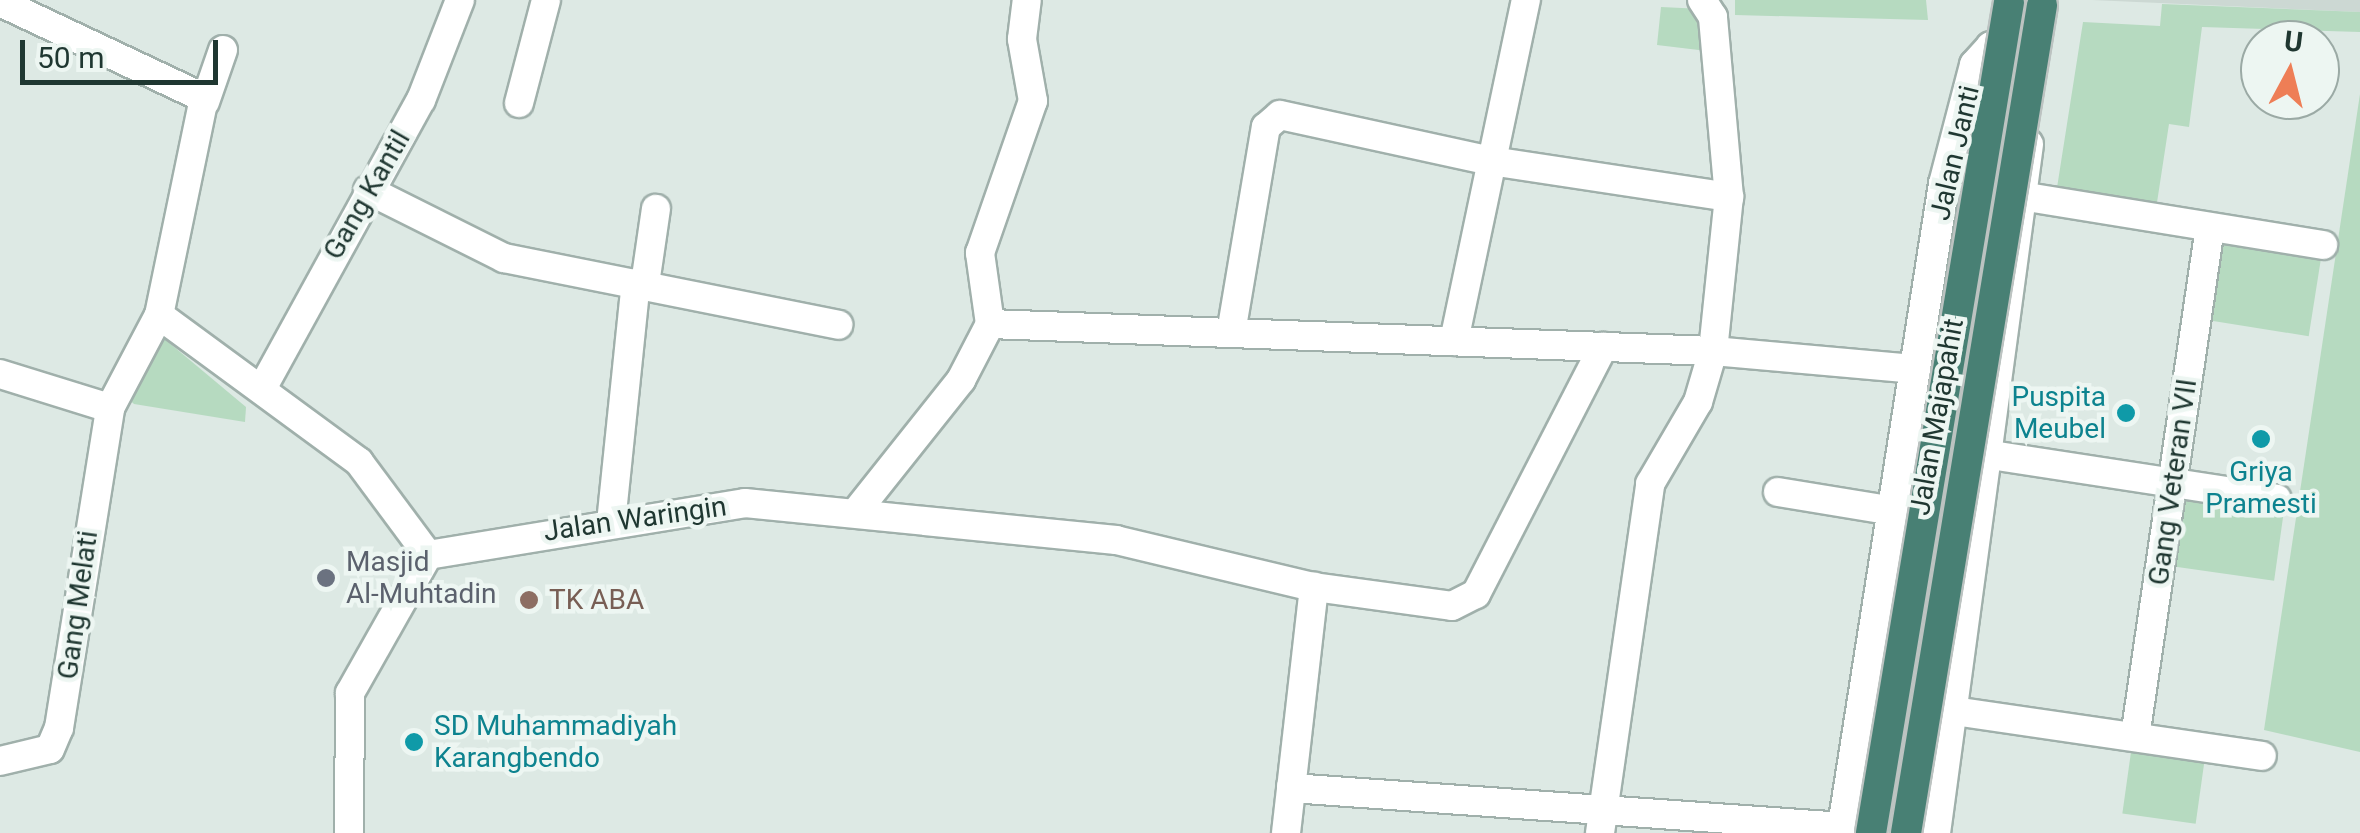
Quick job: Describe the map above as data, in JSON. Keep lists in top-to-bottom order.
{
  "streets": {
    "highway": ["Jalan Majapahit"],
    "street": [
      "Jalan Janti",
      "Gang Kantil",
      "Gang Veteran VII",
      "Jalan Waringin",
      "Gang Melati"
    ]
  },
  "crossings": [
    ["Jalan Janti", "Jalan Majapahit"]
  ],
  "places": [
    "Puspita Meubel",
    "Griya Pramesti",
    "Masjid Al-Muhtadin",
    "TK ABA",
    "SD Muhammadiyah Karangbendo"
  ],
  "scale_bar": "50 m",
  "north": "top"
}
